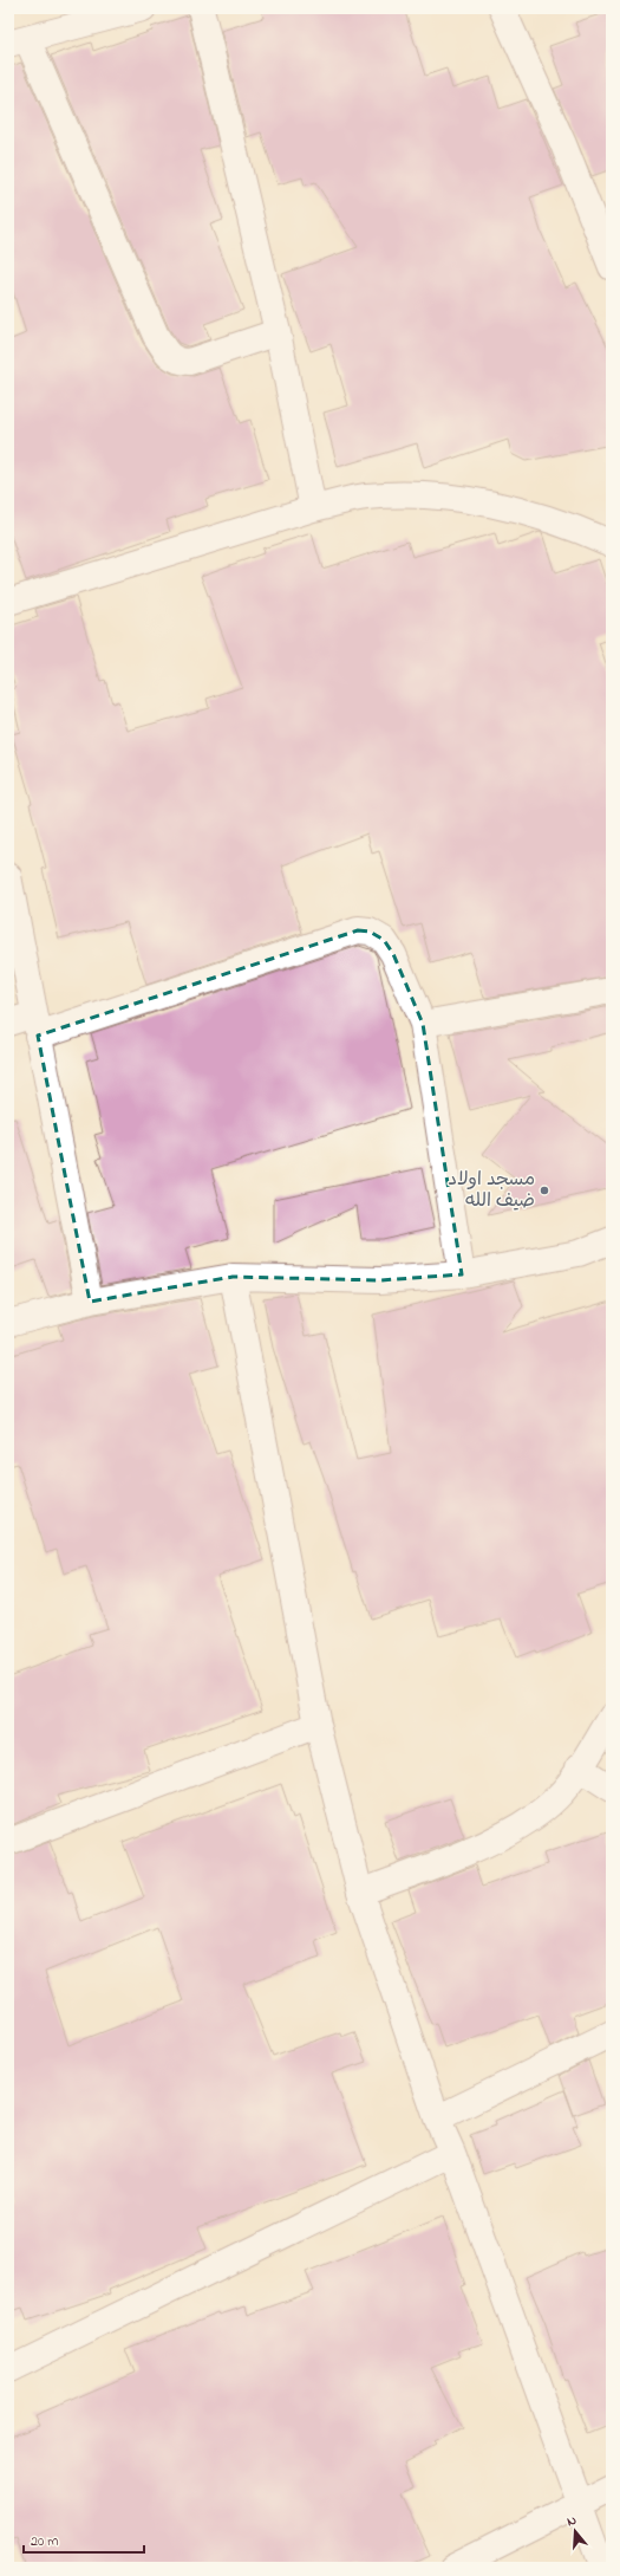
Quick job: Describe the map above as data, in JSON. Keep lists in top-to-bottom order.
{
  "places": ["مسجد اولاد ضيف الله"],
  "scale_bar": "20 m",
  "north": "top"
}
